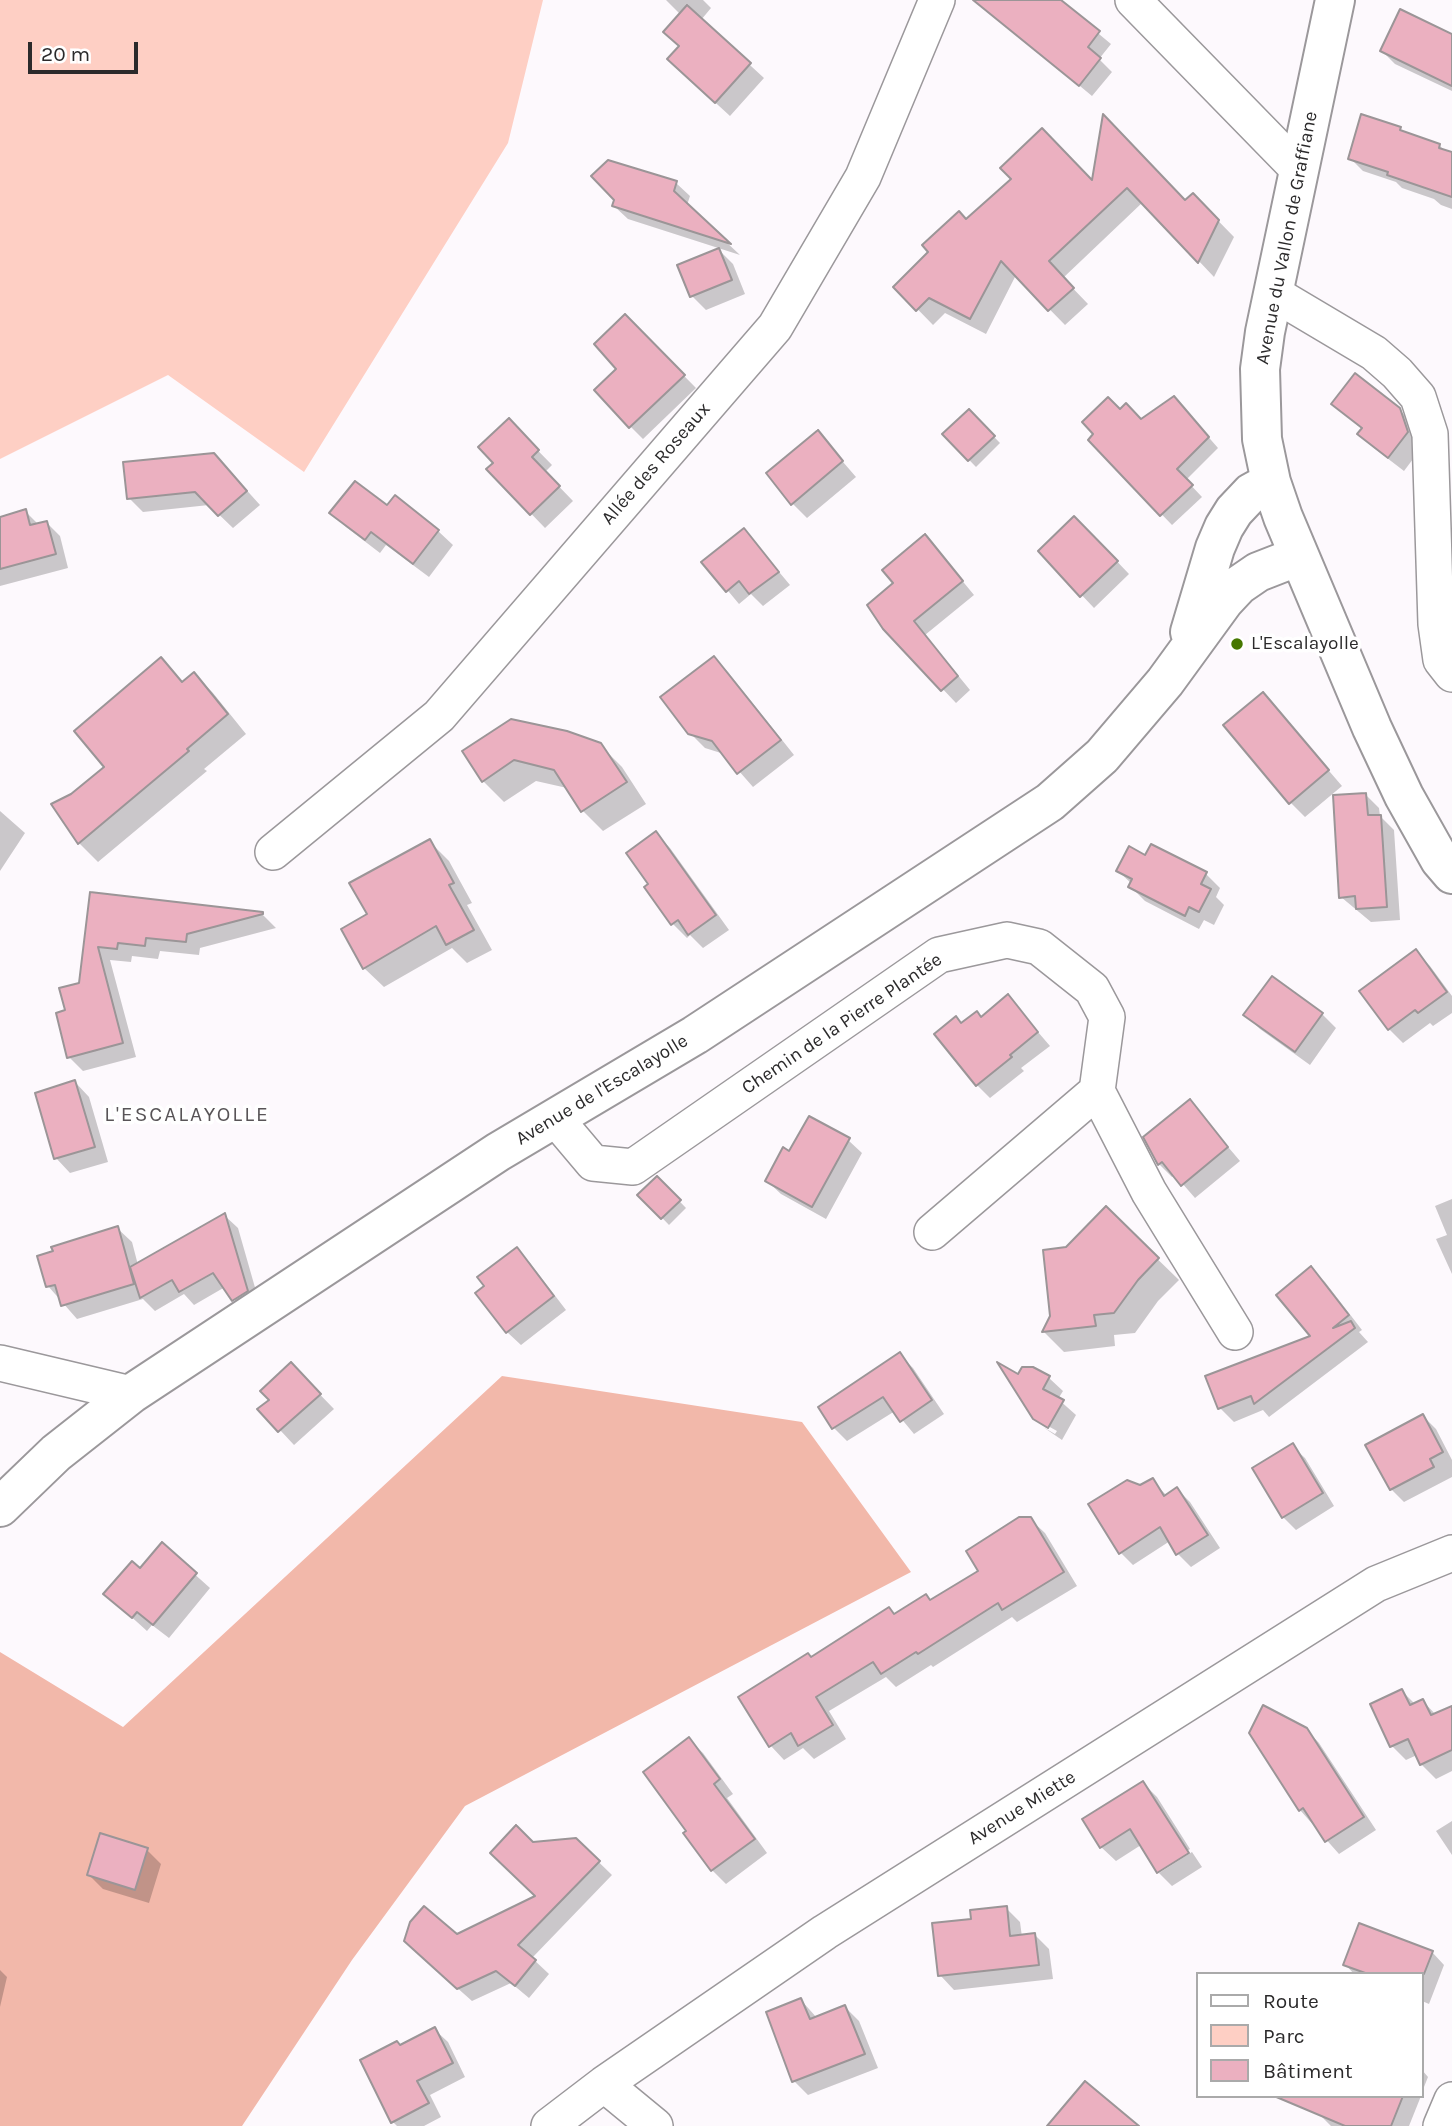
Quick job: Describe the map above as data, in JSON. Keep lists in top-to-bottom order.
{
  "streets": {
    "street": [
      "Avenue du Vallon de Graffiane",
      "Allée des Roseaux",
      "Chemin de la Pierre Plantée",
      "Avenue de l'Escalayolle",
      "Avenue Miette"
    ]
  },
  "crossings": [
    ["Avenue du Vallon de Graffiane", "Avenue de l'Escalayolle"],
    ["Chemin de la Pierre Plantée", "Avenue de l'Escalayolle"]
  ],
  "districts": ["L'ESCALAYOLLE"],
  "places": ["L'Escalayolle"],
  "legend": ["Route", "Parc", "Bâtiment"],
  "scale_bar": "20 m"
}
